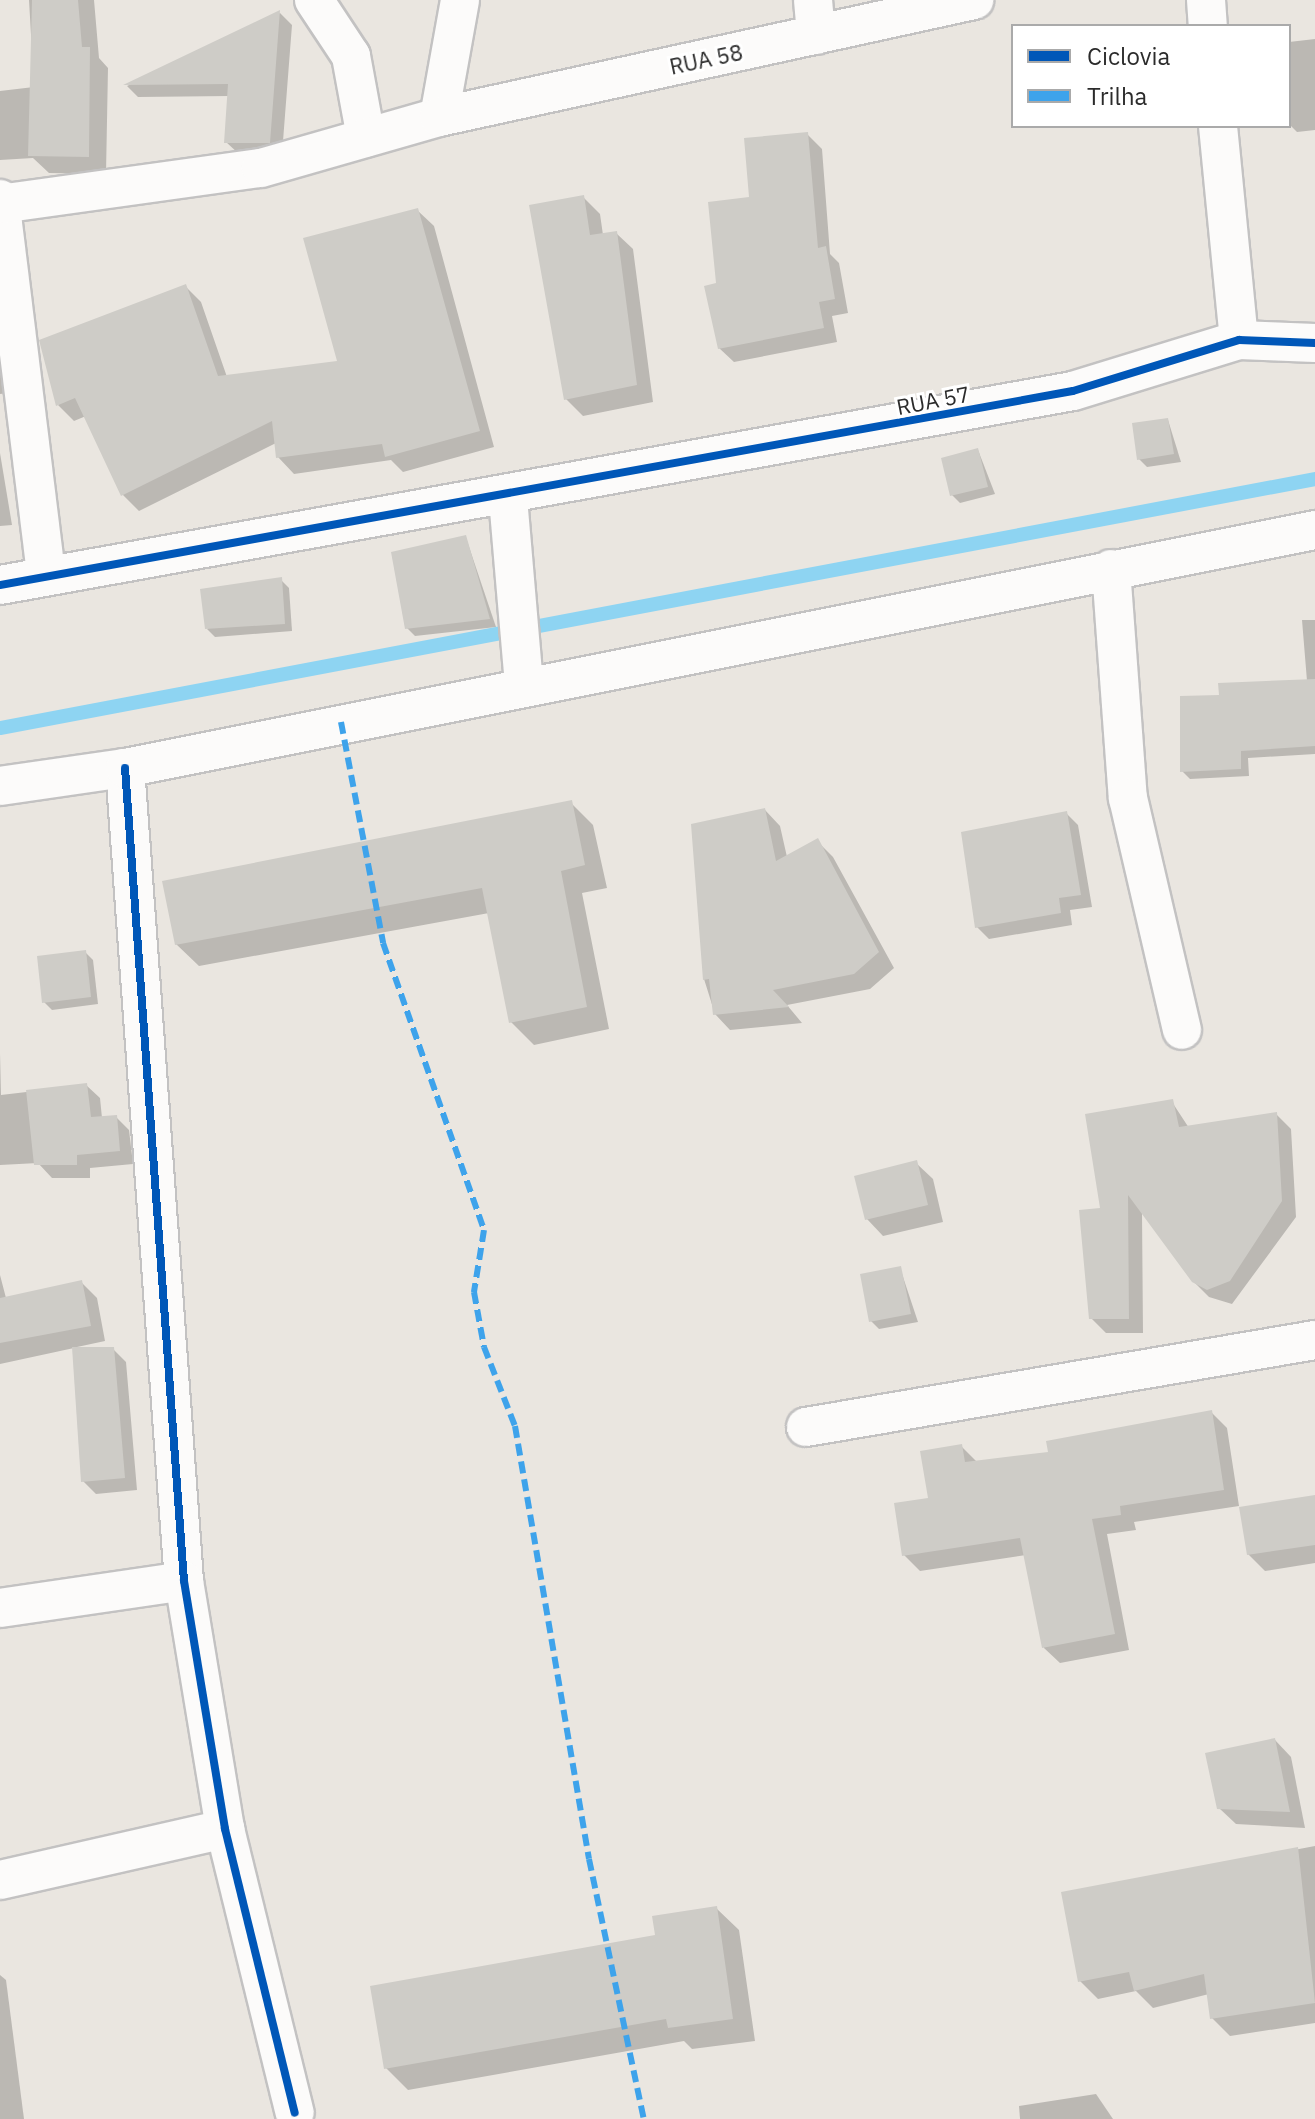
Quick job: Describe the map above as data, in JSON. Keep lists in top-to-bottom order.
{
  "streets": {
    "street": ["RUA 58", "RUA 57"]
  },
  "legend": ["Ciclovia", "Trilha"]
}
